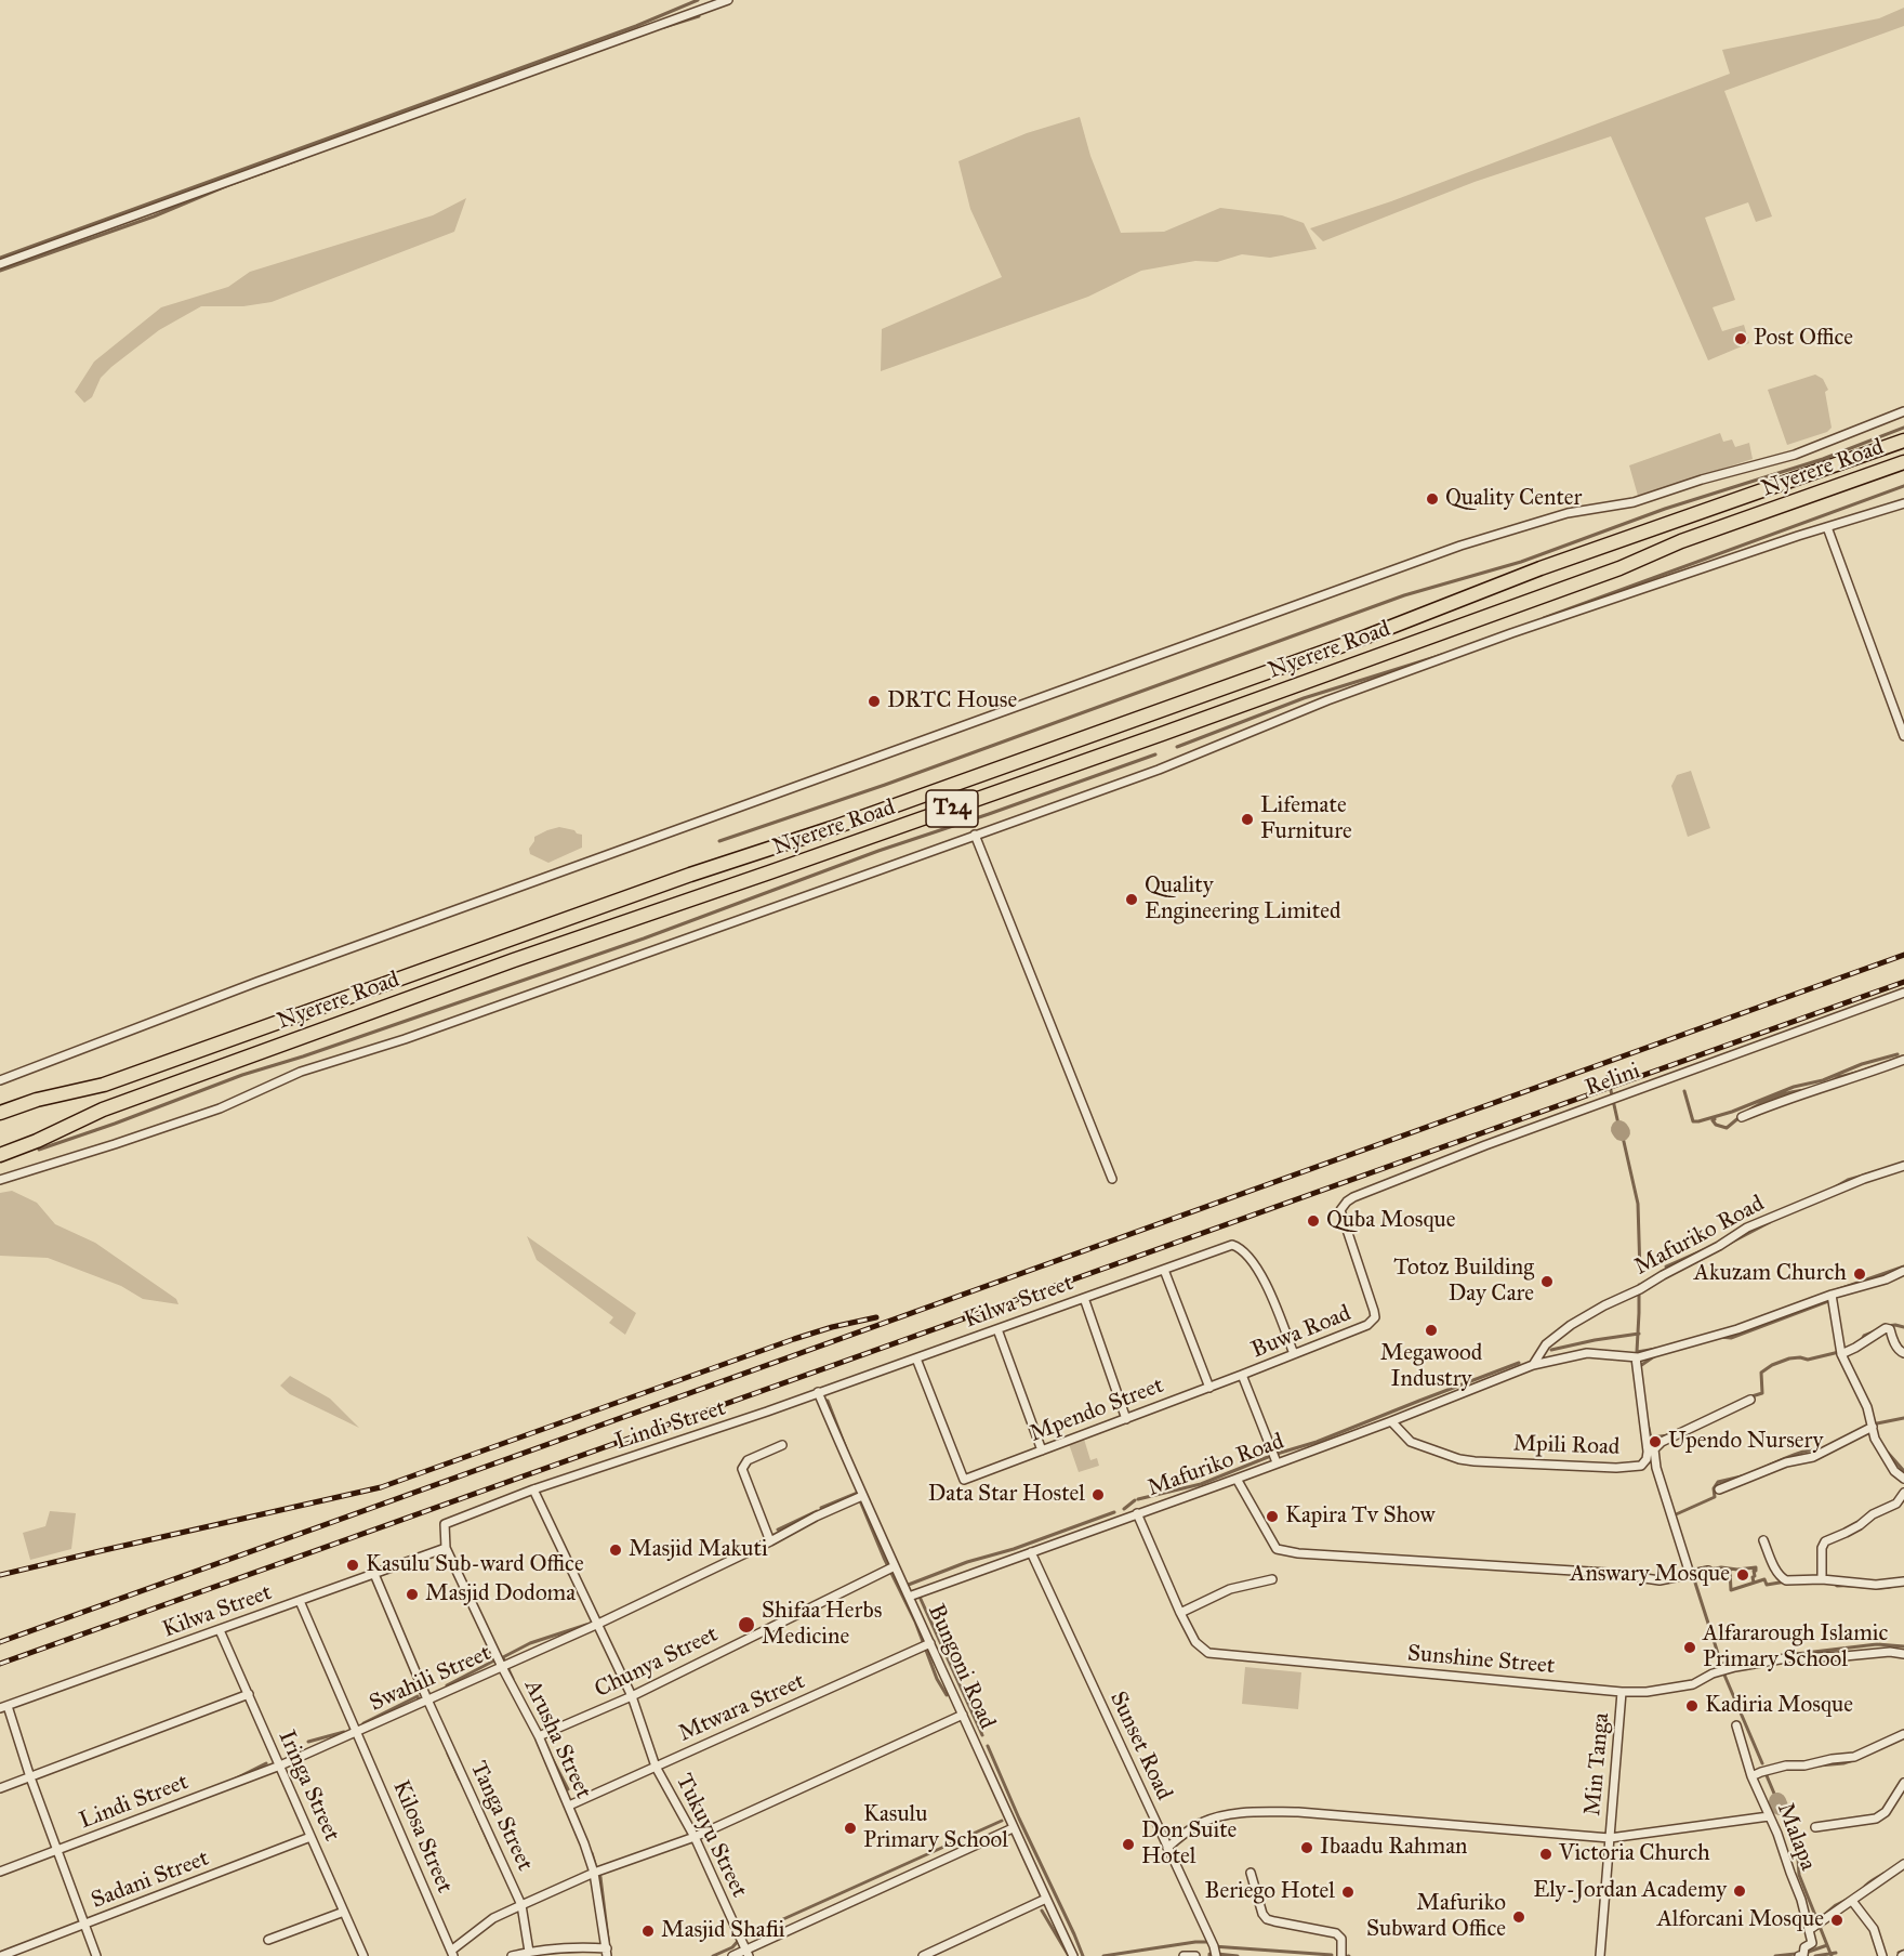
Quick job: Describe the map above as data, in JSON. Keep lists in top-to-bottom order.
{
  "streets": {
    "highway": ["Nyerere Road", "T24"],
    "street": [
      "Relini",
      "Mafuriko Road",
      "Kilwa Street",
      "Buwa Road",
      "Mpendo Street",
      "Lindi Street",
      "Mpili Road",
      "Sunshine Street",
      "Chunya Street",
      "Bungoni Road",
      "Swahili Street",
      "Mtwara Street",
      "Arusha Street",
      "Sunset Road",
      "Min Tanga",
      "Iringa Street",
      "Tanga Street",
      "Tukuyu Street",
      "Kilosa Street",
      "Malapa",
      "Sadani Street"
    ]
  },
  "crossings": [
    ["Relini", "Buwa Road"],
    ["Mafuriko Road", "Mpili Road"],
    ["Mafuriko Road", "Sunshine Street"],
    ["Mafuriko Road", "Bungoni Road"],
    ["Mafuriko Road", "Sunset Road"],
    ["Kilwa Street", "Buwa Road"],
    ["Kilwa Street", "Mpendo Street"],
    ["Kilwa Street", "Lindi Street"],
    ["Kilwa Street", "Bungoni Road"],
    ["Kilwa Street", "Arusha Street"],
    ["Kilwa Street", "Iringa Street"],
    ["Kilwa Street", "Tanga Street"],
    ["Kilwa Street", "Kilosa Street"],
    ["Buwa Road", "Mpendo Street"],
    ["Lindi Street", "Bungoni Road"],
    ["Lindi Street", "Swahili Street"],
    ["Lindi Street", "Arusha Street"],
    ["Lindi Street", "Iringa Street"],
    ["Lindi Street", "Tukuyu Street"],
    ["Sunshine Street", "Min Tanga"],
    ["Chunya Street", "Bungoni Road"],
    ["Chunya Street", "Arusha Street"],
    ["Chunya Street", "Tukuyu Street"],
    ["Bungoni Road", "Mtwara Street"],
    ["Swahili Street", "Arusha Street"],
    ["Swahili Street", "Iringa Street"],
    ["Swahili Street", "Tanga Street"],
    ["Swahili Street", "Tukuyu Street"],
    ["Swahili Street", "Kilosa Street"],
    ["Mtwara Street", "Arusha Street"],
    ["Mtwara Street", "Tukuyu Street"],
    ["Iringa Street", "Sadani Street"]
  ],
  "places": [
    "Post Office",
    "Quality Center",
    "DRTC House",
    "Lifemate Furniture",
    "Quality Engineering Limited",
    "Quba Mosque",
    "Akuzam Church",
    "Totoz Building Day Care",
    "Megawood Industry",
    "Upendo Nursery",
    "Data Star Hostel",
    "Kapira Tv Show",
    "Masjid Makuti",
    "Kasulu Sub-ward Office",
    "Answary Mosque",
    "Masjid Dodoma",
    "Shifaa Herbs Medicine",
    "Alfararough Islamic Primary School",
    "Kadiria Mosque",
    "Kasulu Primary School",
    "Don Suite Hotel",
    "Ibaadu Rahman",
    "Victoria Church",
    "Ely-Jordan Academy",
    "Beriego Hotel",
    "Mafuriko Subward Office",
    "Alforcani Mosque",
    "Masjid Shafii"
  ]
}
